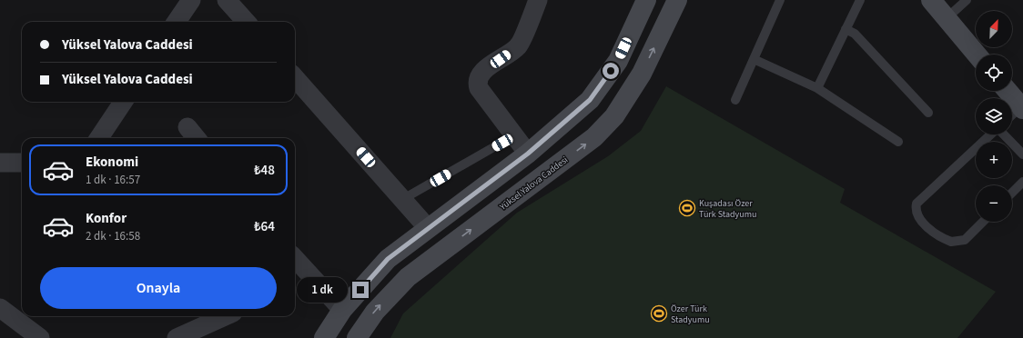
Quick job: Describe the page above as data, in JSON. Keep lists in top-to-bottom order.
{
  "streets": {
    "main road": ["Yüksel Yalova Caddesi"]
  },
  "places": {
    "sports": ["Kuşadası Özer Türk Stadyumu", "Özer Türk Stadyumu"]
  },
  "north": "top right",
  "page": {
    "map_buttons": ["+", "−"],
    "banner": ["Yüksel Yalova Caddesi", "Yüksel Yalova Caddesi"],
    "list": [
      {
        "name": "Ekonomi",
        "note": "1 dk · 16:57",
        "value": "₺48"
      },
      {
        "name": "Konfor",
        "note": "2 dk · 16:58",
        "value": "₺64"
      }
    ],
    "buttons": "Onayla",
    "bubble": "1 dk"
  }
}
